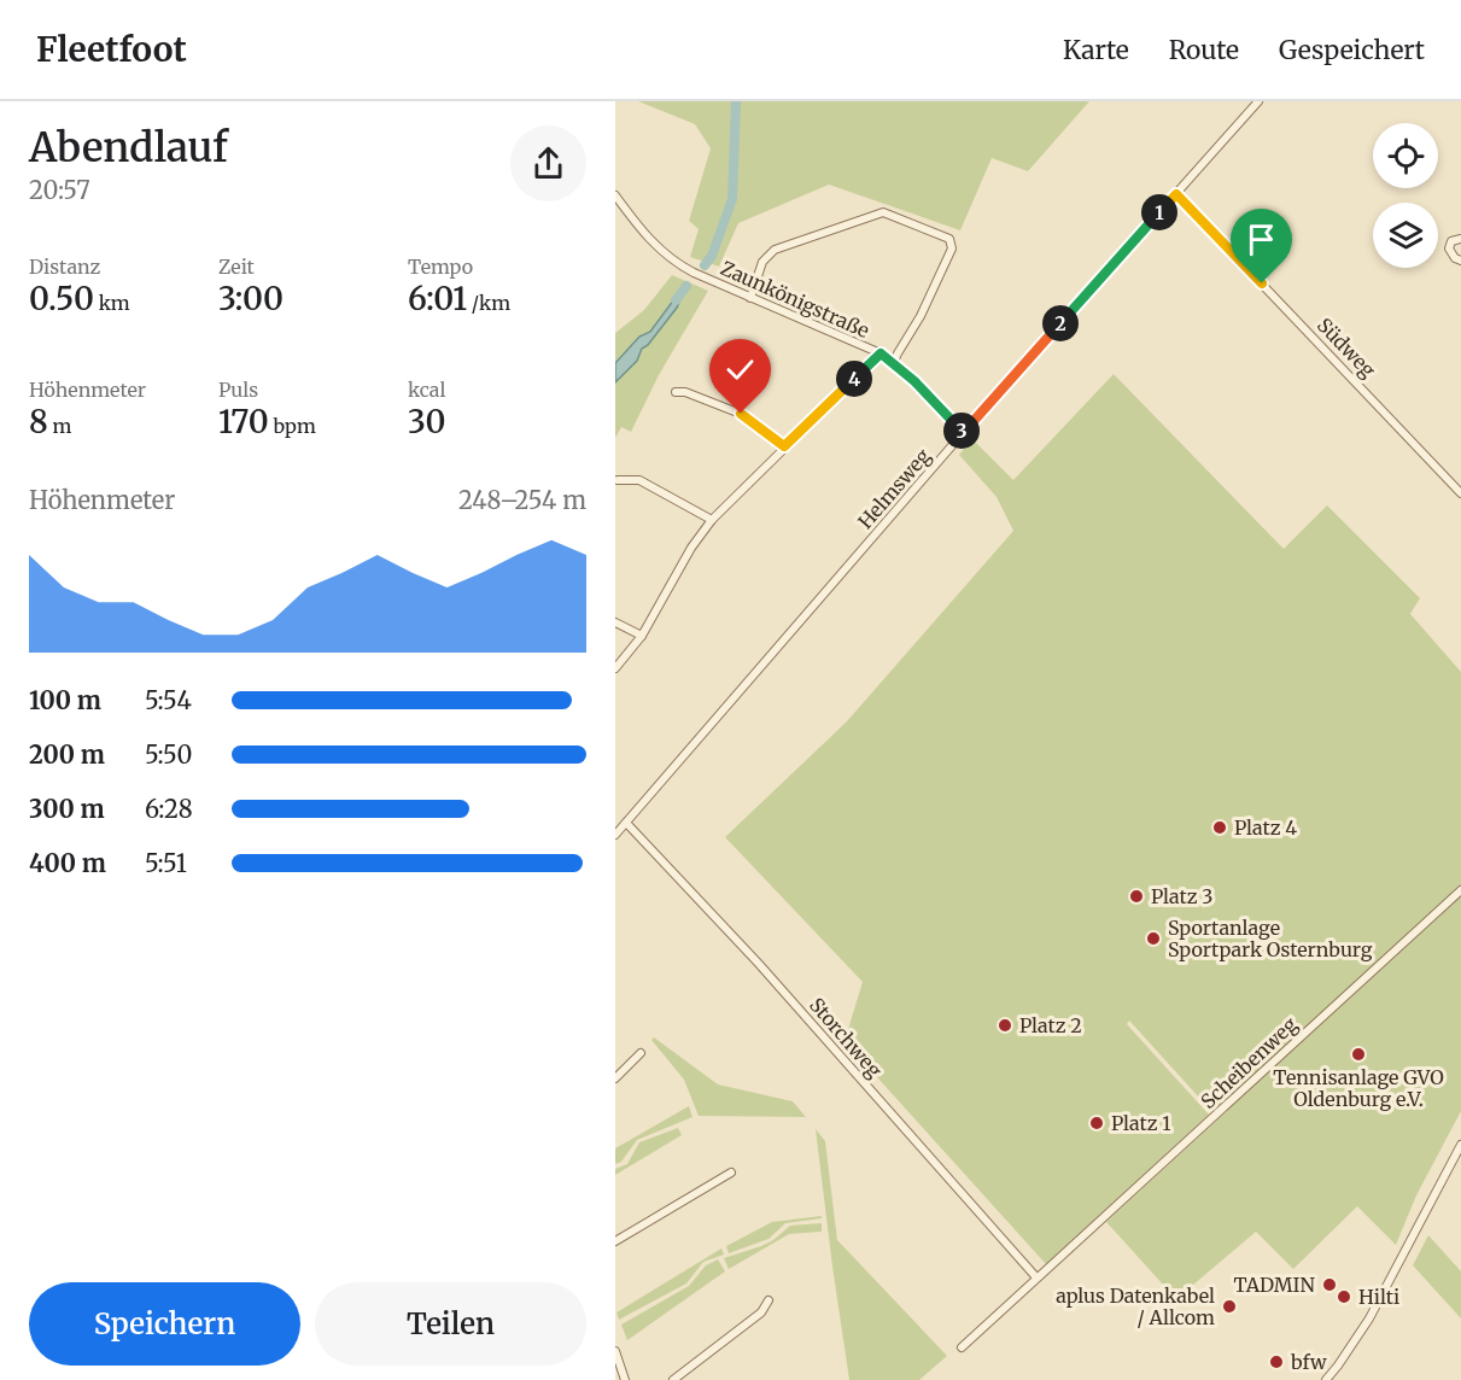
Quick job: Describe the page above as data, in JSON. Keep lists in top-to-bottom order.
{
  "streets": {
    "street": [
      "Zaunkönigstraße",
      "Südweg",
      "Helmsweg",
      "Storchweg",
      "Scheibenweg"
    ]
  },
  "crossings": [
    ["Zaunkönigstraße", "Helmsweg"],
    ["Südweg", "Helmsweg"],
    ["Helmsweg", "Storchweg"],
    ["Storchweg", "Scheibenweg"]
  ],
  "places": [
    "Platz 4",
    "Platz 3",
    "Sportanlage Sportpark Osternburg",
    "Platz 2",
    "Tennisanlage GVO Oldenburg e.V.",
    "Platz 1",
    "TADMIN",
    "Hilti",
    "aplus Datenkabel / Allcom",
    "bfw"
  ],
  "page": {
    "header": "Fleetfoot",
    "nav": ["Karte", "Route", "Gespeichert"],
    "heading": ["Abendlauf", "20:57"],
    "pins": [
      "1",
      "2",
      "4",
      "3"
    ],
    "stats": [
      ["Distanz", "0.50 km"],
      ["Zeit", "3:00"],
      ["Tempo", "6:01 /km"],
      ["Höhenmeter", "8 m"],
      ["Puls", "170 bpm"],
      ["kcal", "30"]
    ],
    "chart": ["Höhenmeter", "248–254 m"],
    "list": [
      {
        "name": "100 m",
        "note": "5:54"
      },
      {
        "name": "200 m",
        "note": "5:50"
      },
      {
        "name": "300 m",
        "note": "6:28"
      },
      {
        "name": "400 m",
        "note": "5:51"
      }
    ],
    "buttons": ["Speichern", "Teilen"]
  }
}
